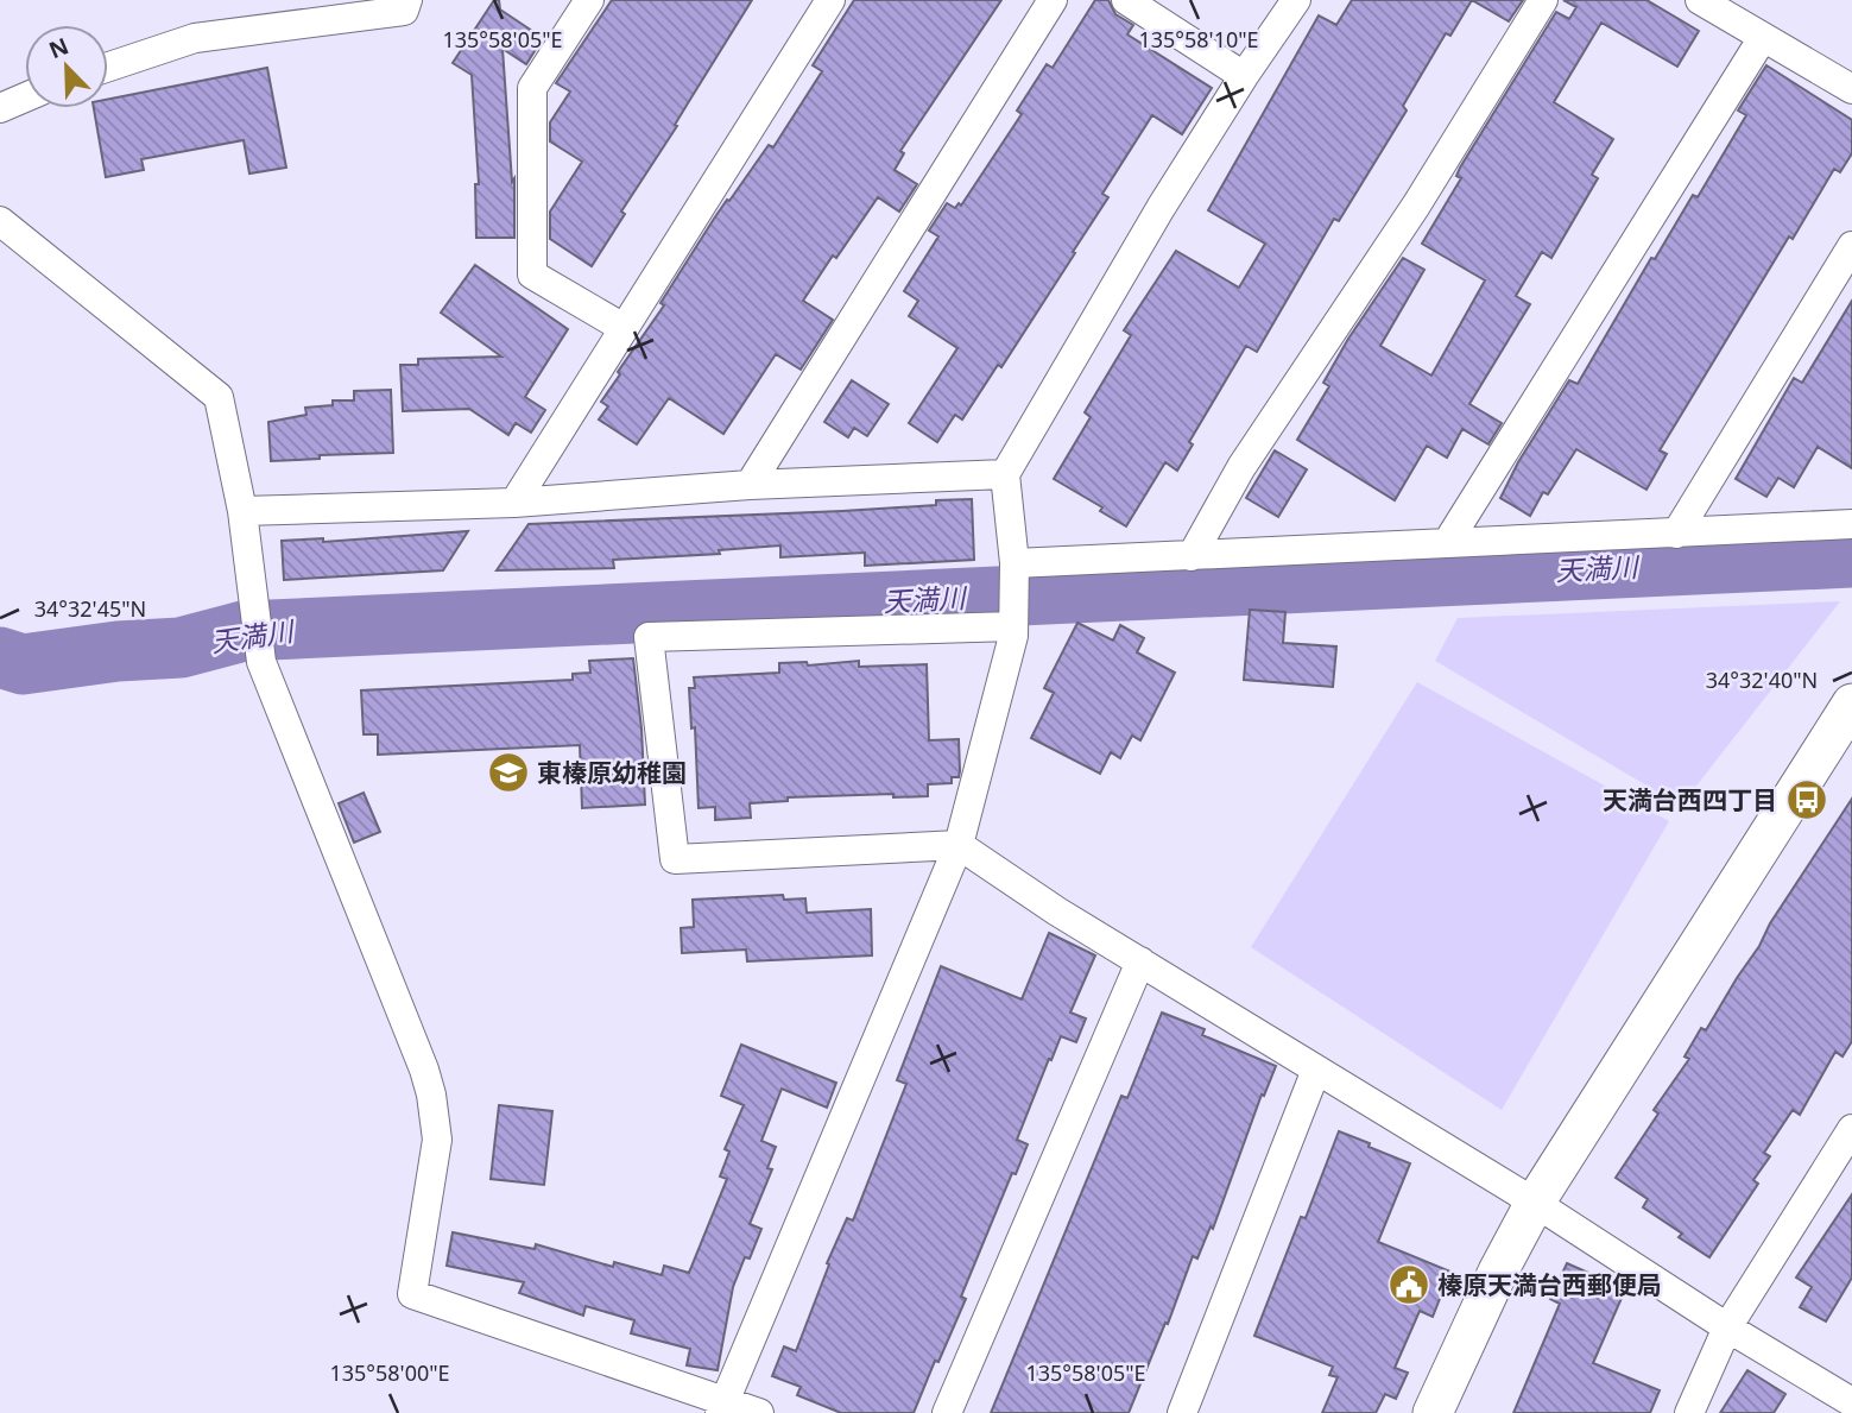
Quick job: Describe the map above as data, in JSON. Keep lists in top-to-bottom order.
{
  "water": ["天満川"],
  "places": {
    "school or university": ["東榛原幼稚園"],
    "bus stop": ["天満台西四丁目"],
    "public building": ["榛原天満台西郵便局"]
  },
  "north": "top left",
  "coordinates": [
    "135°58'05\"E",
    "135°58'10\"E",
    "34°32'45\"N",
    "34°32'40\"N",
    "135°58'00\"E"
  ]
}
